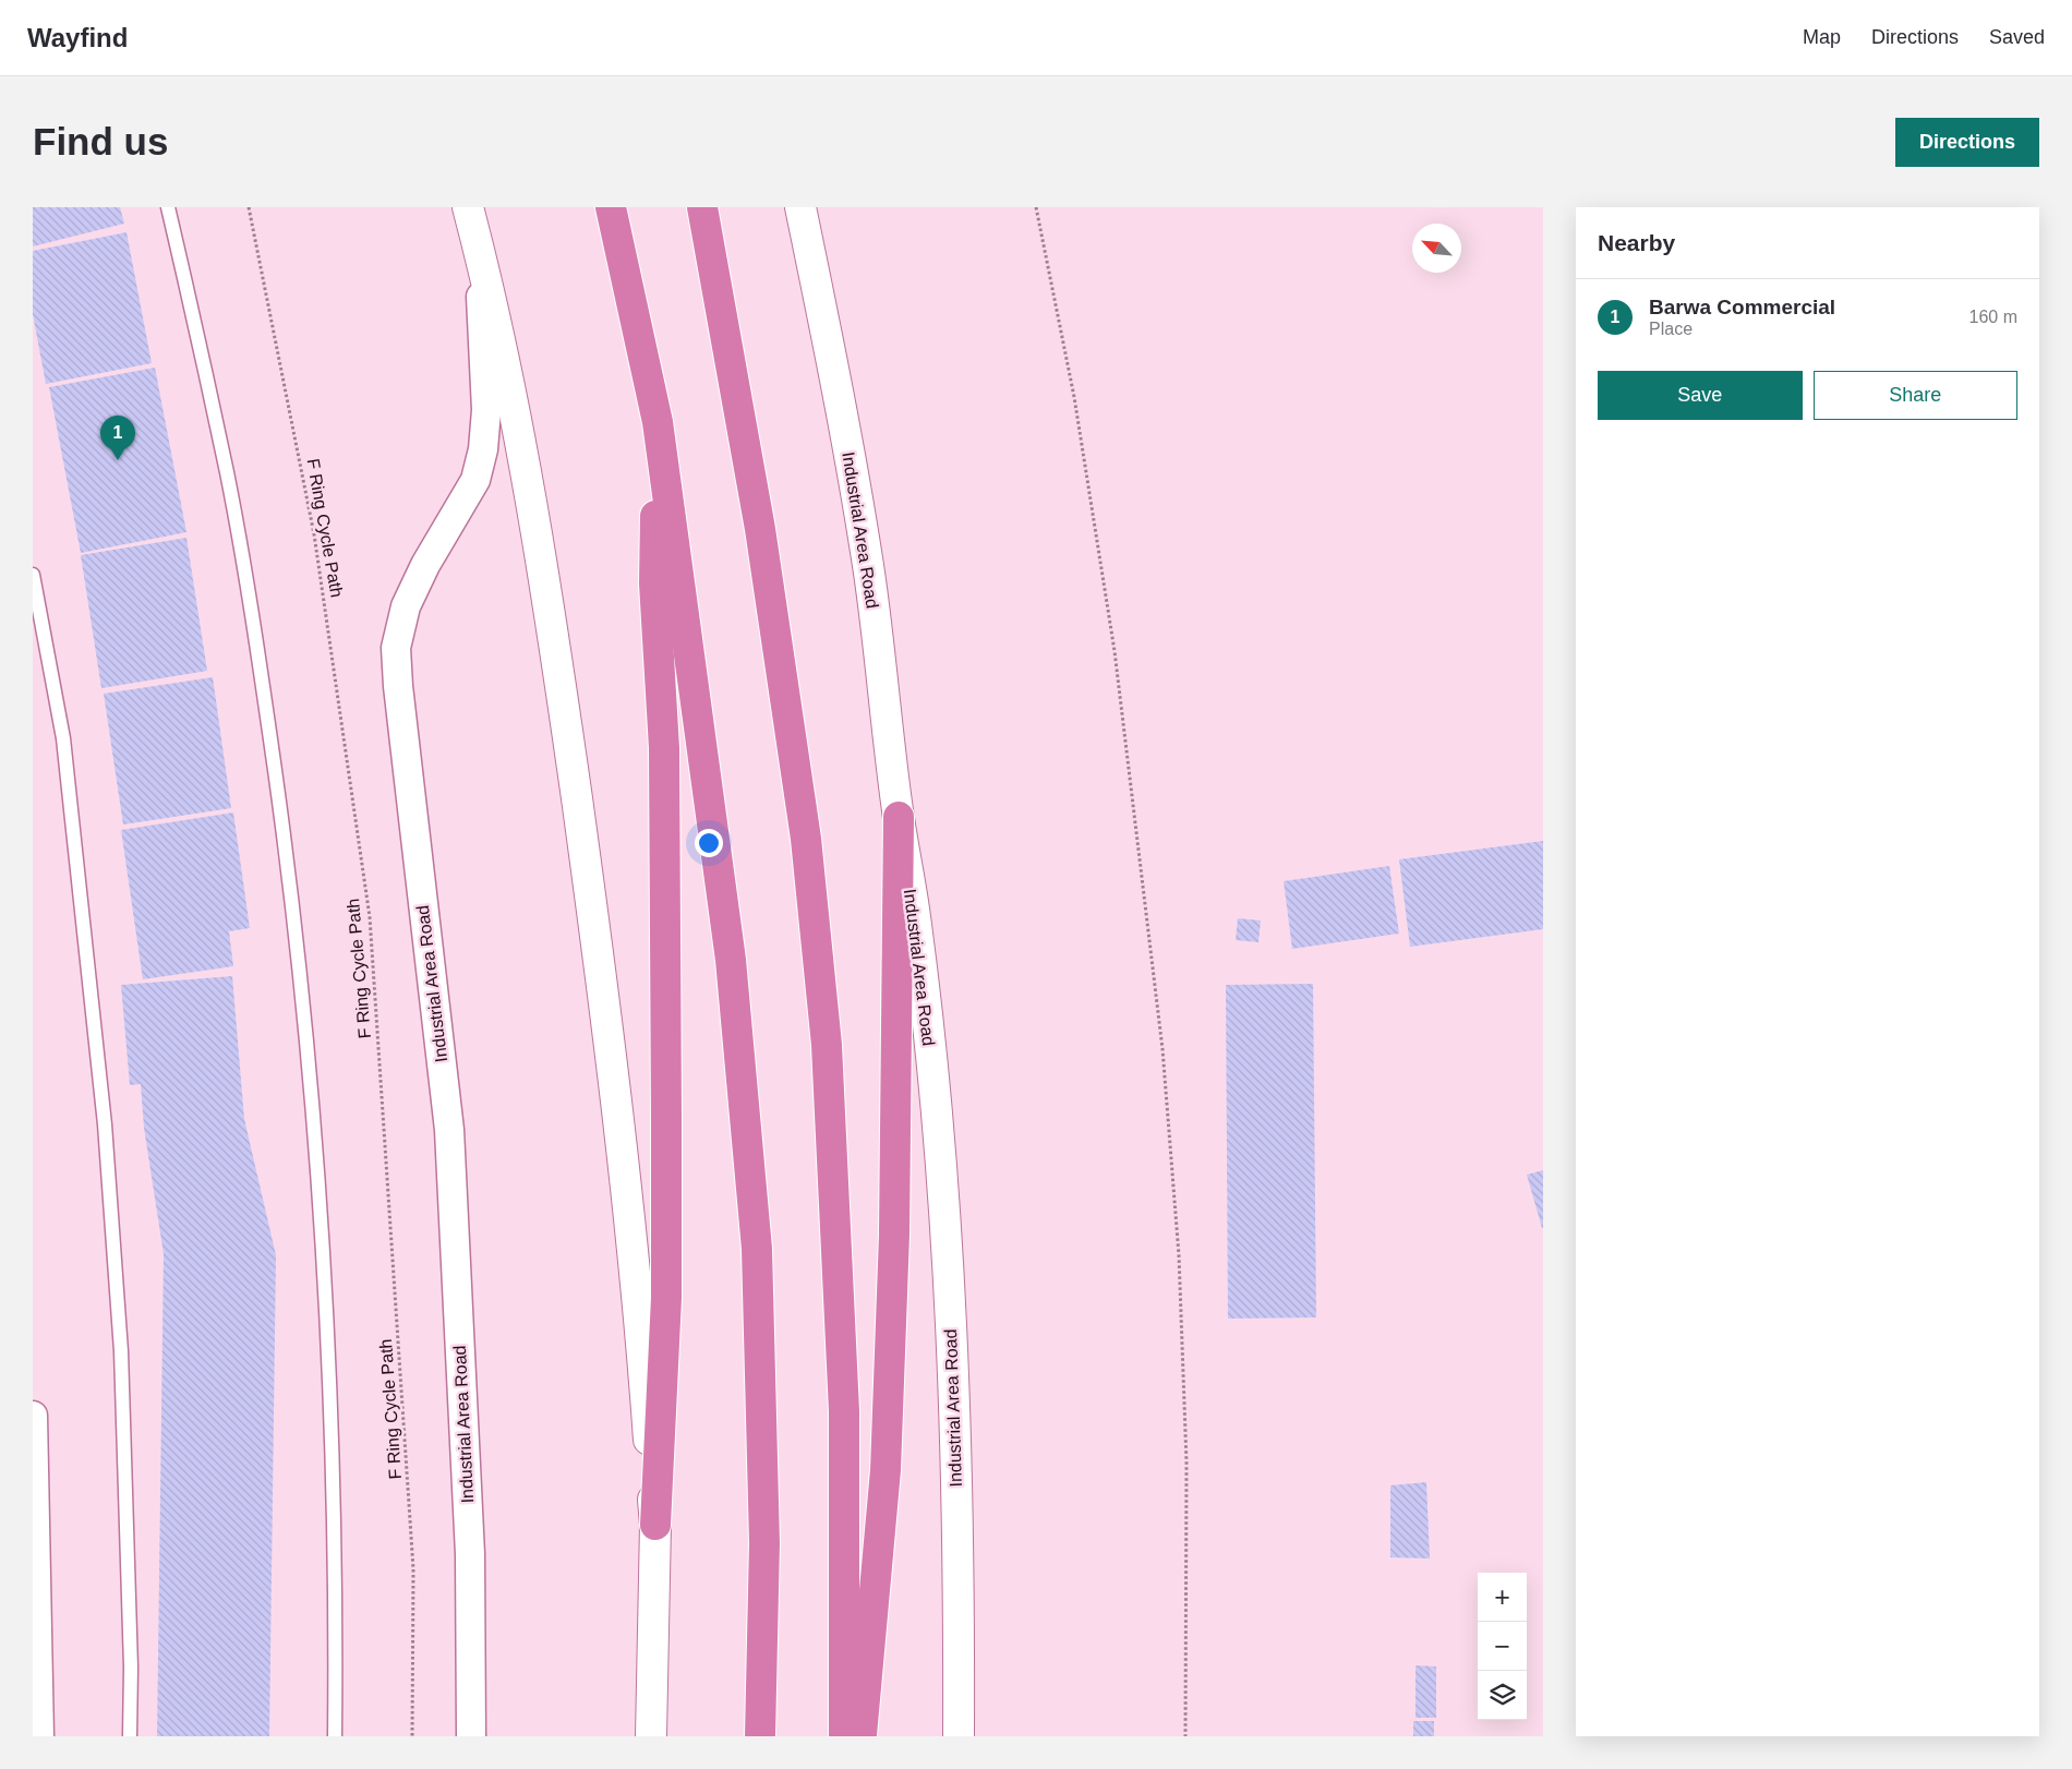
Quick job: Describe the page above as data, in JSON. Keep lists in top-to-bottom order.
{
  "streets": {
    "street": ["Industrial Area Road"],
    "path": ["F Ring Cycle Path"]
  },
  "north": "top left",
  "page": {
    "header": "Wayfind",
    "nav": ["Map", "Directions", "Saved"],
    "buttons": [
      "Directions",
      ["Save", "Share"]
    ],
    "title": "Find us",
    "heading": "Nearby",
    "list": [
      {
        "mark": "1",
        "name": "Barwa Commercial",
        "note": "Place",
        "value": "160 m"
      }
    ],
    "pins": "1",
    "map_buttons": ["+", "−"]
  }
}
